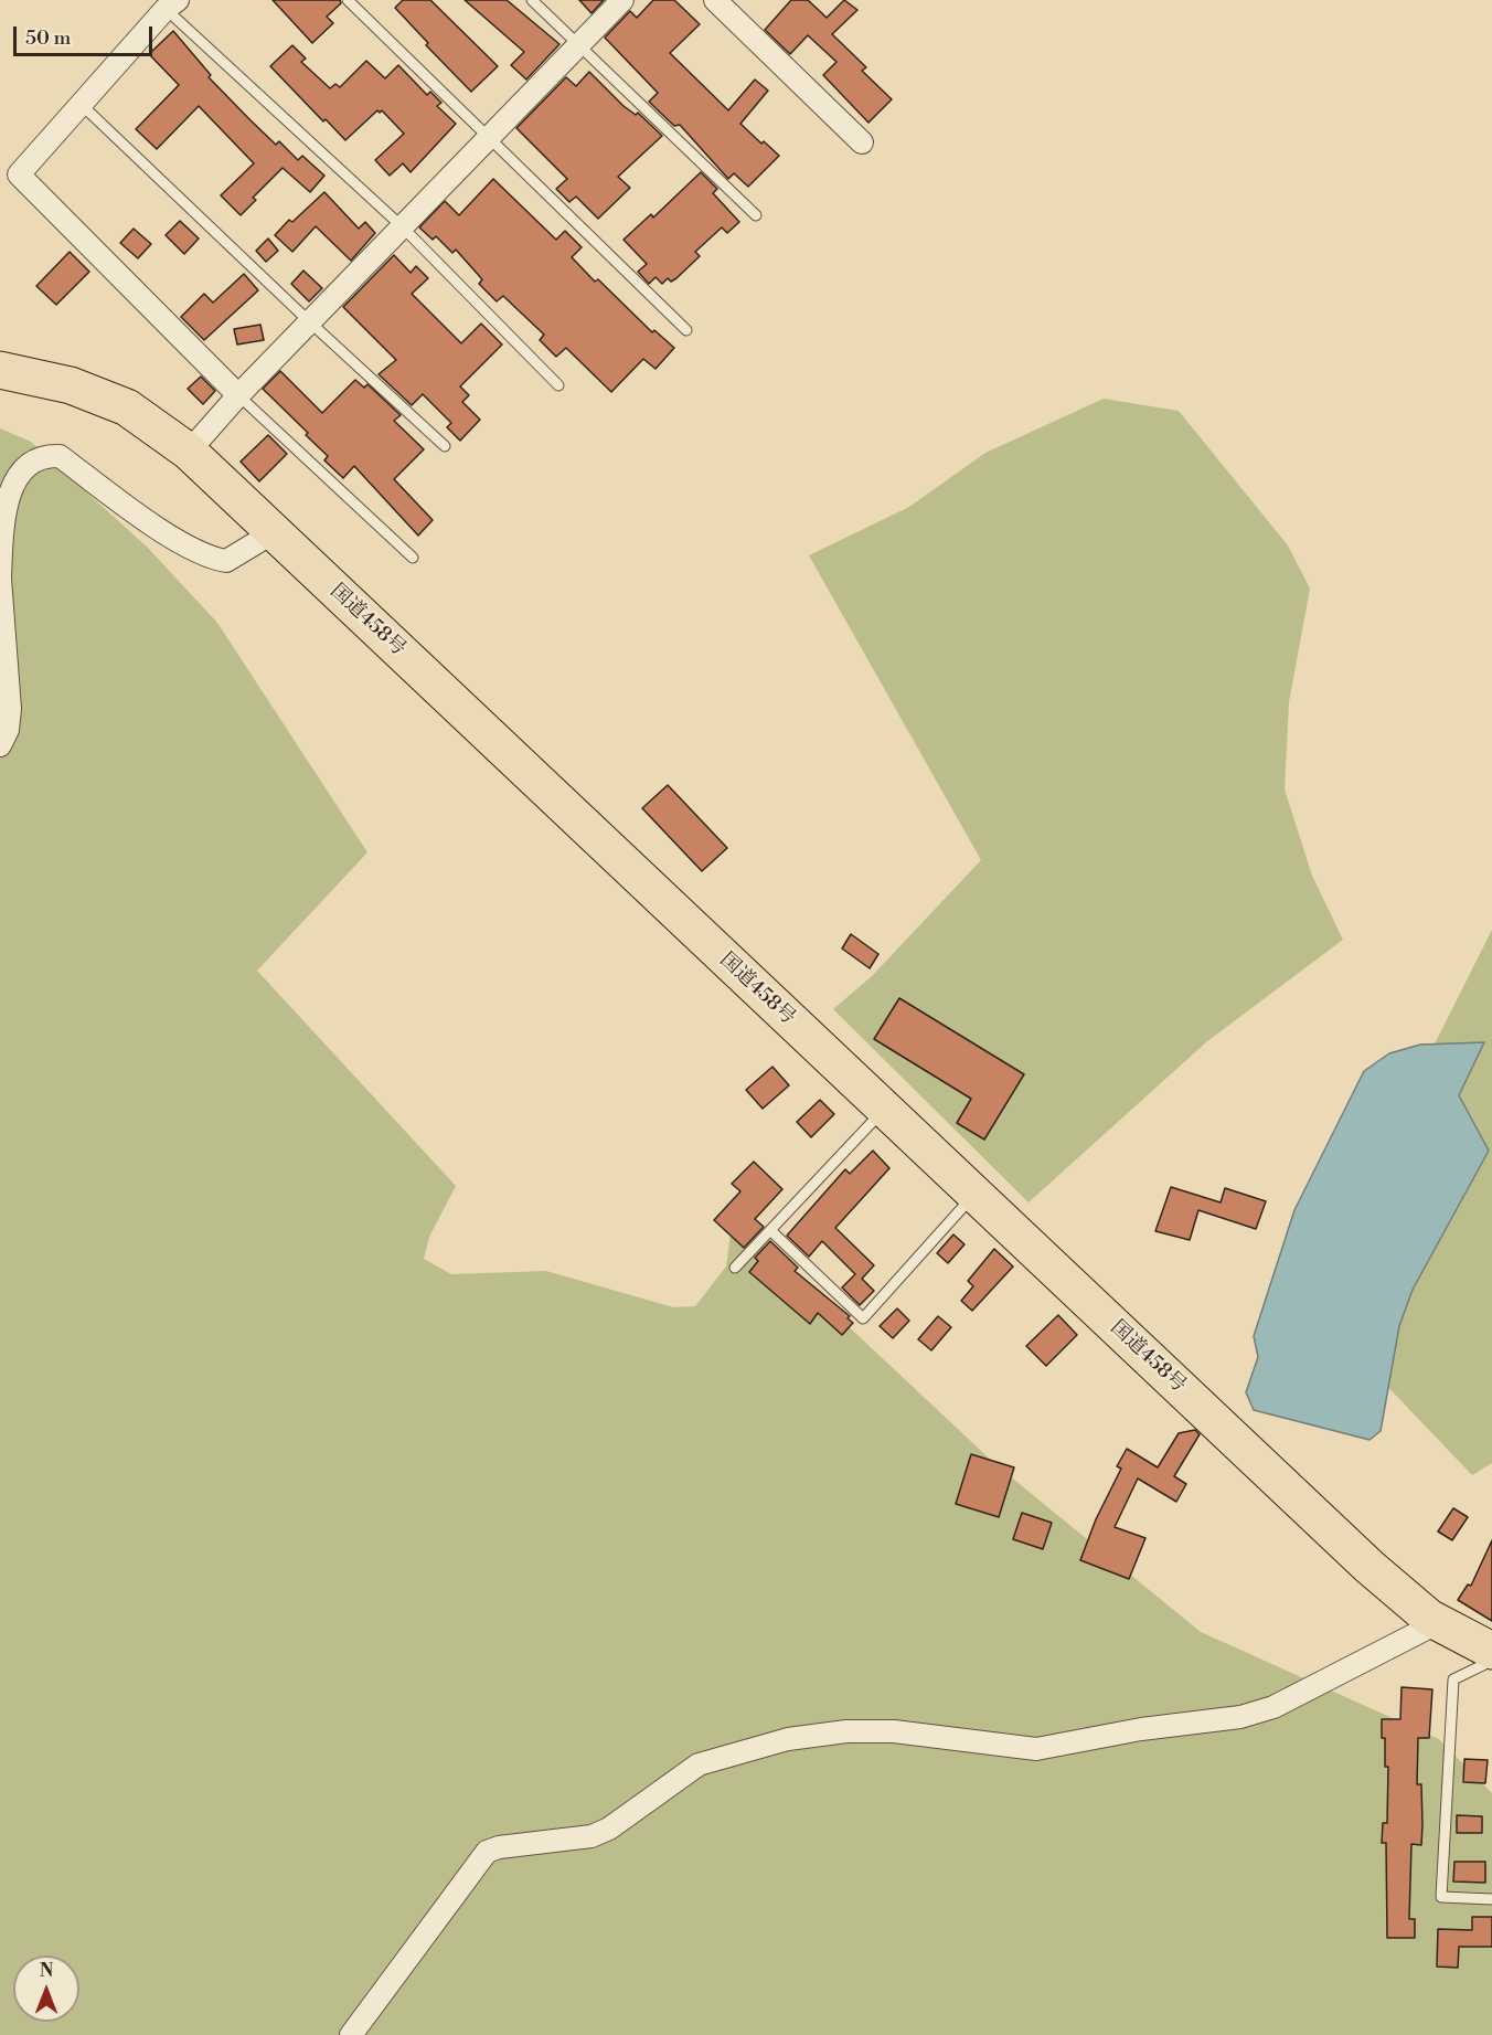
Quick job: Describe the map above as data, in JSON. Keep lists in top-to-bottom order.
{
  "streets": {
    "highway": ["国道458号"]
  },
  "scale_bar": "50 m",
  "north": "top"
}
